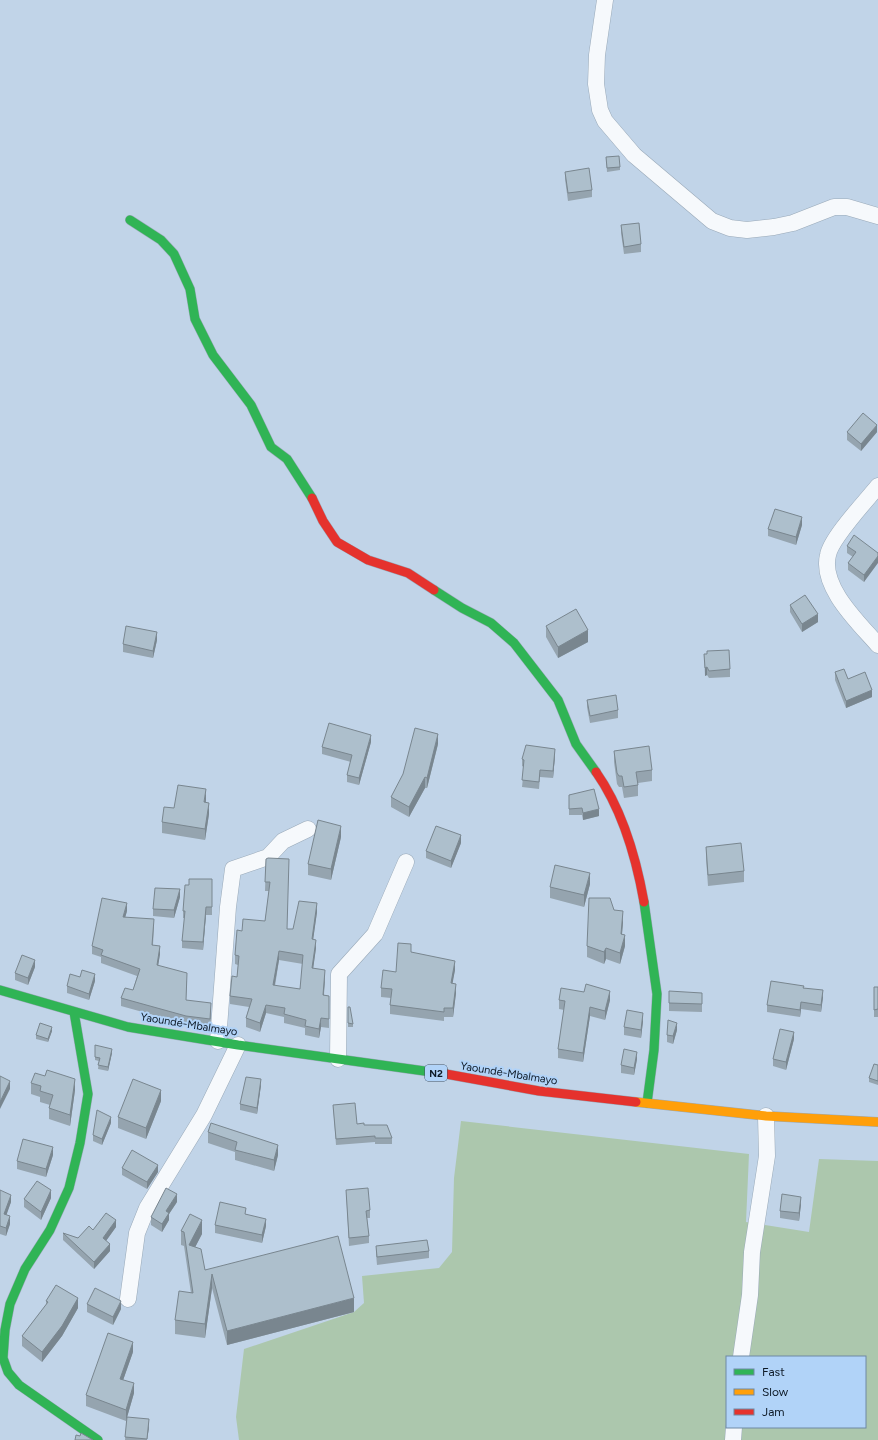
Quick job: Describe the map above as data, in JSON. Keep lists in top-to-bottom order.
{
  "streets": {
    "main road": ["Yaoundé-Mbalmayo", "N2"]
  },
  "legend": ["Fast", "Slow", "Jam"]
}
